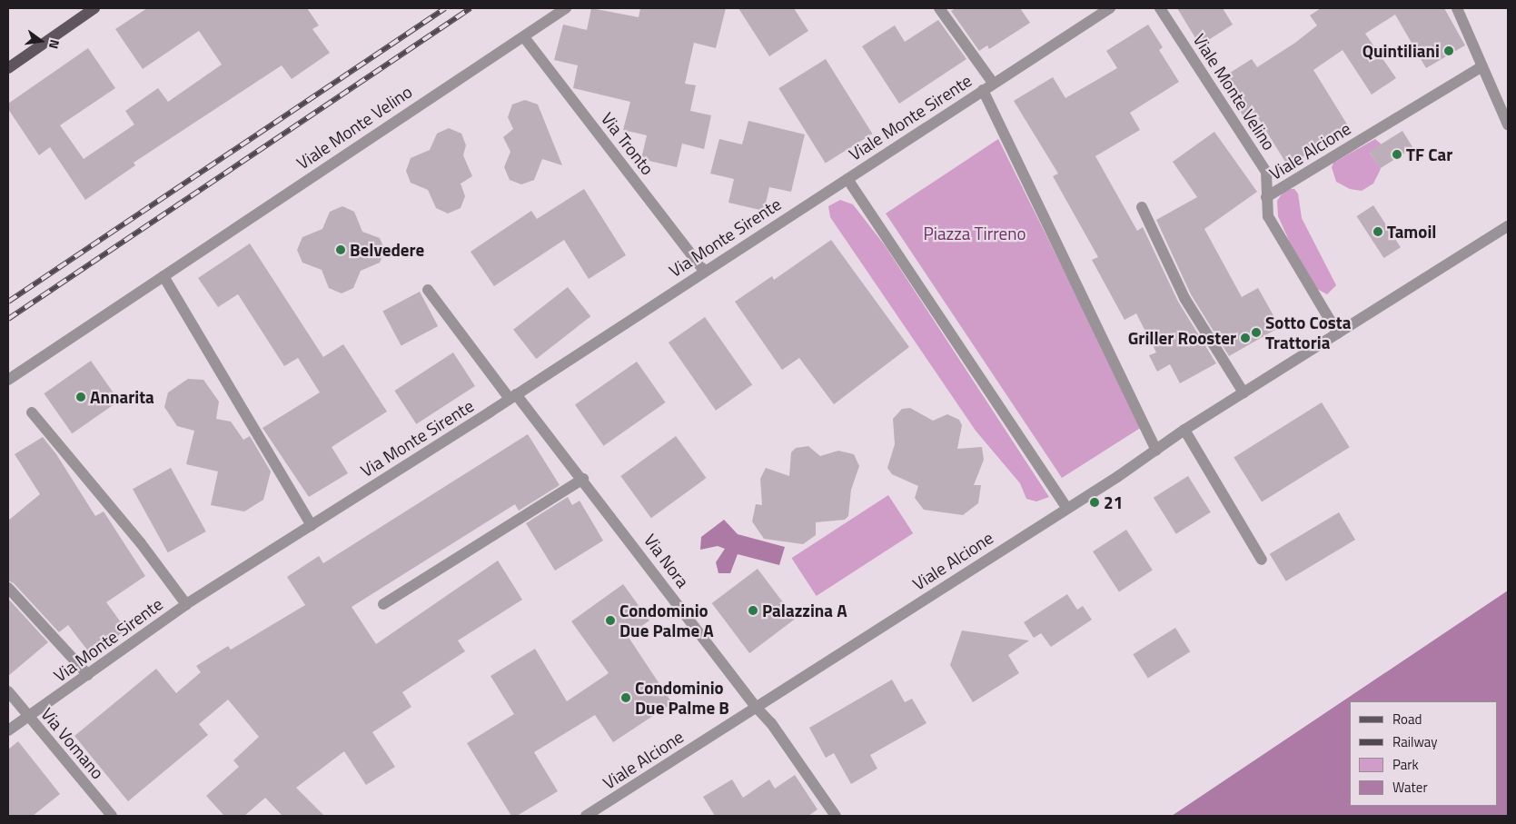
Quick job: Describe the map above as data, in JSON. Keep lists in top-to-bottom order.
{
  "streets": {
    "street": [
      "Viale Monte Velino",
      "Viale Monte Sirente",
      "Via Tronto",
      "Viale Alcione",
      "Via Monte Sirente",
      "Via Nora",
      "Via Vomano"
    ]
  },
  "crossings": [
    ["Viale Monte Velino", "Via Tronto"],
    ["Viale Monte Velino", "Viale Alcione"],
    ["Viale Monte Sirente", "Via Monte Sirente"],
    ["Via Tronto", "Via Monte Sirente"],
    ["Viale Alcione", "Via Nora"],
    ["Via Monte Sirente", "Via Nora"],
    ["Via Monte Sirente", "Via Vomano"]
  ],
  "parks": ["Piazza Tirreno"],
  "places": [
    "Quintiliani",
    "TF Car",
    "Tamoil",
    "Belvedere",
    "Sotto Costa Trattoria",
    "Griller Rooster",
    "Annarita",
    "21",
    "Palazzina A",
    "Condominio Due Palme A",
    "Condominio Due Palme B"
  ],
  "legend": [
    "Road",
    "Railway",
    "Park",
    "Water"
  ],
  "north": "right"
}
